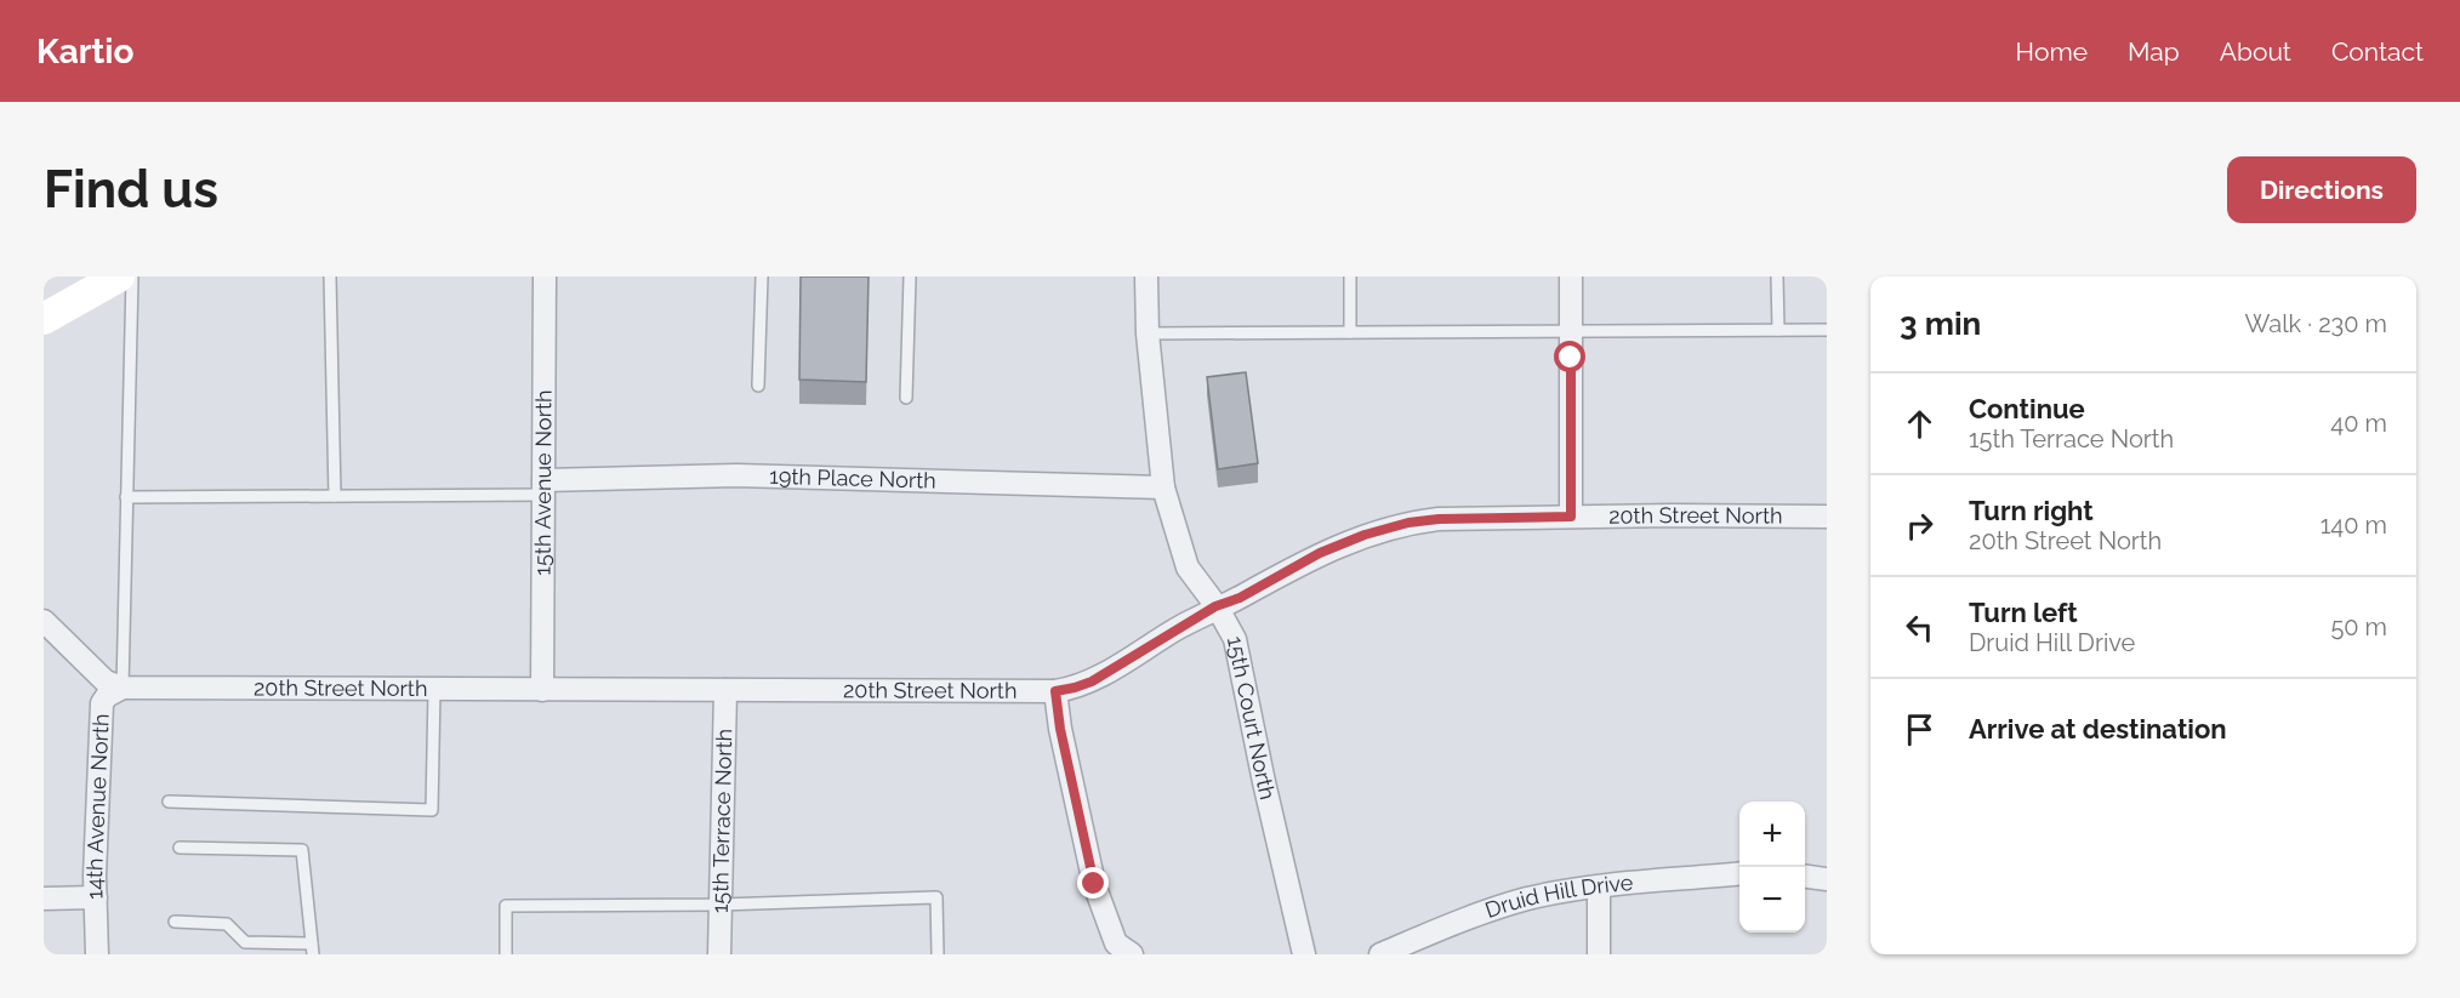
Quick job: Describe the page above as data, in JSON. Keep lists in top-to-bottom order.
{
  "streets": {
    "street": [
      "19th Place North",
      "15th Avenue North",
      "20th Street North",
      "15th Court North",
      "14th Avenue North",
      "15th Terrace North",
      "Druid Hill Drive"
    ]
  },
  "crossings": [
    ["19th Place North", "15th Avenue North"],
    ["19th Place North", "15th Court North"],
    ["15th Avenue North", "20th Street North"],
    ["20th Street North", "15th Court North"],
    ["20th Street North", "14th Avenue North"],
    ["20th Street North", "15th Terrace North"]
  ],
  "page": {
    "header": "Kartio",
    "nav": [
      "Home",
      "Map",
      "About",
      "Contact"
    ],
    "buttons": "Directions",
    "title": "Find us",
    "heading": ["3 min", "Walk · 230 m"],
    "list": [
      ["Continue", "15th Terrace North", "40 m"],
      ["Turn right", "20th Street North", "140 m"],
      ["Turn left", "Druid Hill Drive", "50 m"],
      "Arrive at destination"
    ],
    "map_buttons": ["+", "−"]
  }
}
